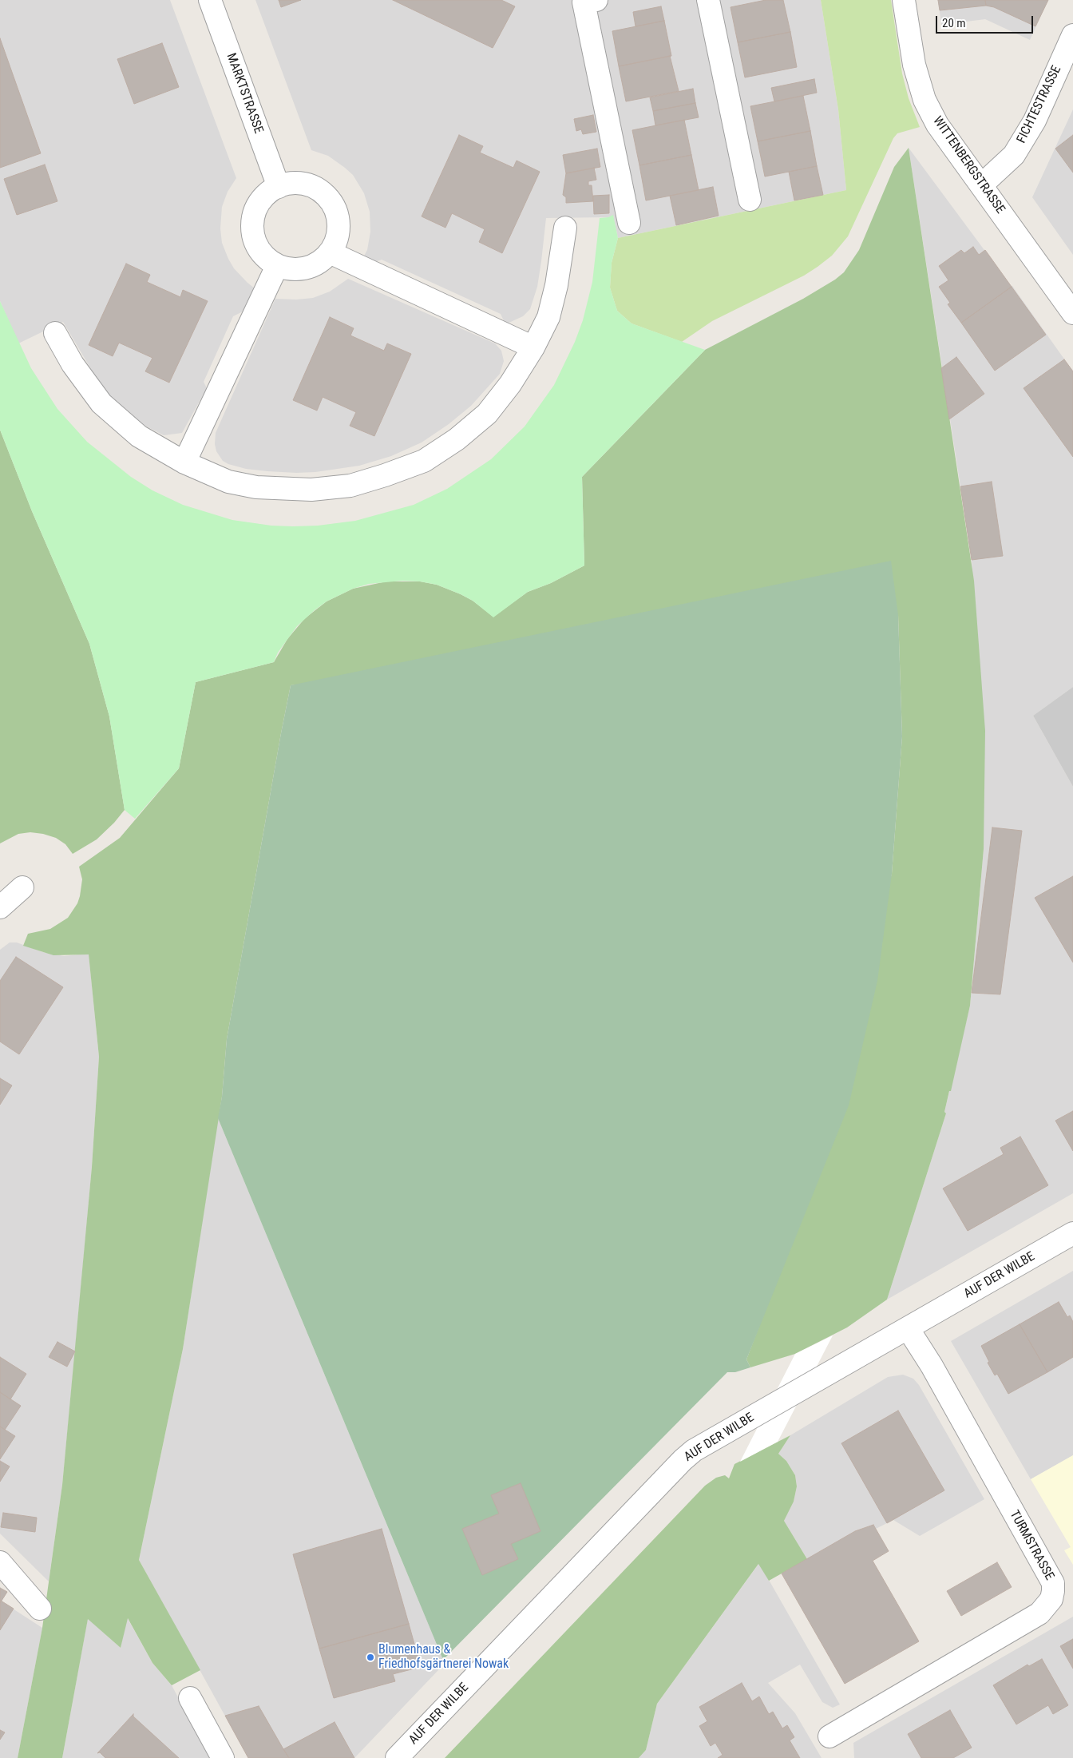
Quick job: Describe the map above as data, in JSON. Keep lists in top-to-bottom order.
{
  "streets": {
    "street": [
      "MARKTSTRASSE",
      "FICHTESTRASSE",
      "WITTENBERGSTRASSE",
      "AUF DER WILBE",
      "TURMSTRASSE"
    ]
  },
  "crossings": [
    ["FICHTESTRASSE", "WITTENBERGSTRASSE"],
    ["AUF DER WILBE", "TURMSTRASSE"]
  ],
  "places": ["Blumenhaus & Friedhofsgärtnerei Nowak"],
  "scale_bar": "20 m"
}
